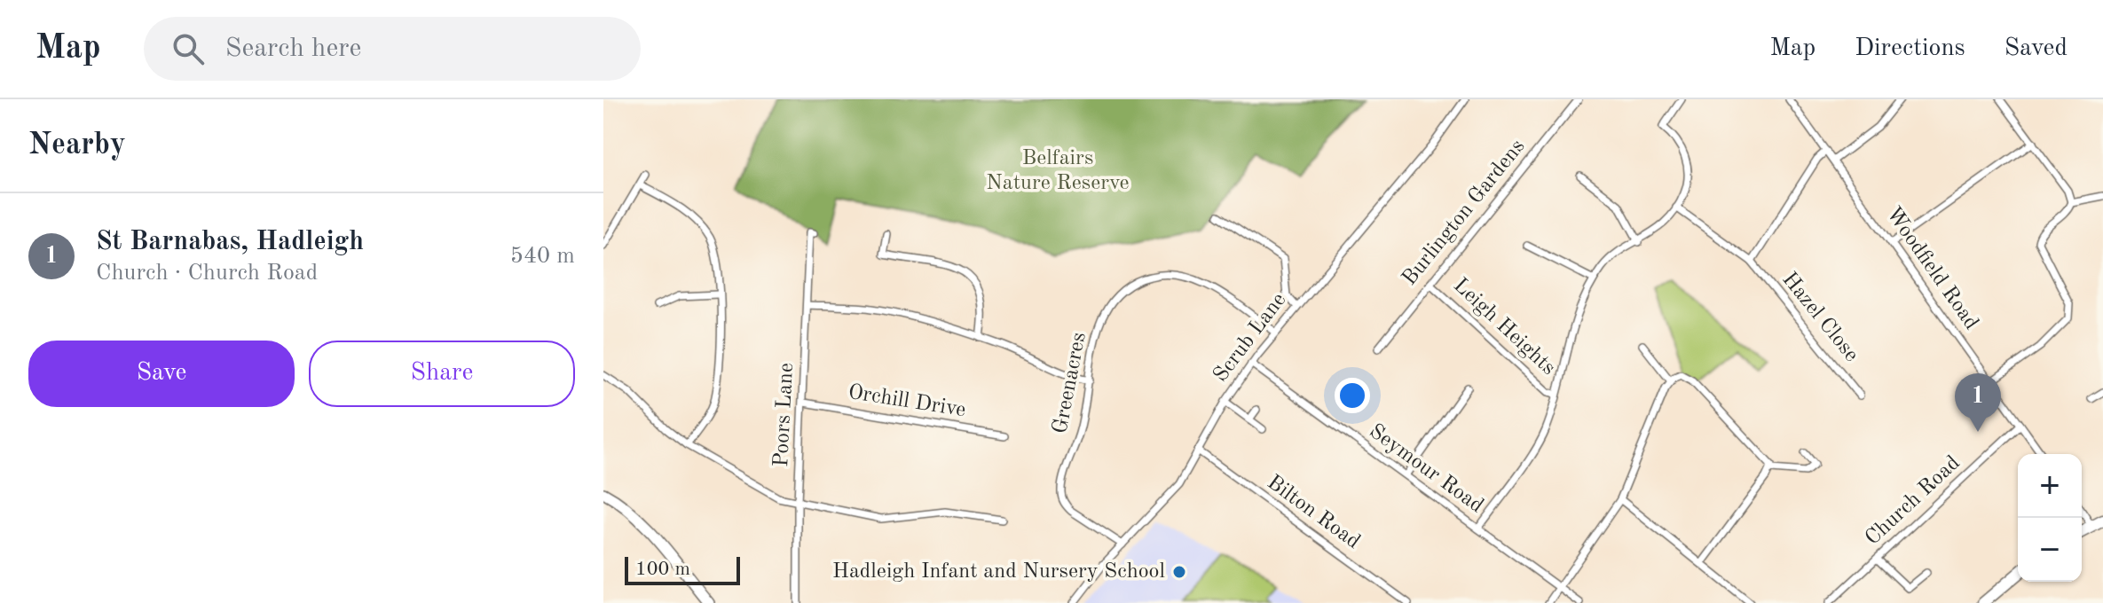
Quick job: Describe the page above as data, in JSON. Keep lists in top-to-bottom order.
{
  "streets": {
    "street": [
      "Burlington Gardens",
      "Woodfield Road",
      "Hazel Close",
      "Leigh Heights",
      "Scrub Lane",
      "Greenacres",
      "Orchill Drive",
      "Poors Lane",
      "Seymour Road",
      "Church Road",
      "Bilton Road"
    ]
  },
  "crossings": [
    ["Burlington Gardens", "Leigh Heights"],
    ["Woodfield Road", "Church Road"],
    ["Scrub Lane", "Greenacres"],
    ["Scrub Lane", "Seymour Road"],
    ["Scrub Lane", "Bilton Road"],
    ["Orchill Drive", "Poors Lane"]
  ],
  "parks": ["Belfairs Nature Reserve"],
  "places": ["Hadleigh Infant and Nursery School"],
  "scale_bar": "100 m",
  "page": {
    "header": "Map",
    "search": "Search here",
    "nav": ["Map", "Directions", "Saved"],
    "heading": "Nearby",
    "list": [
      {
        "mark": "1",
        "name": "St Barnabas, Hadleigh",
        "note": "Church · Church Road",
        "value": "540 m"
      }
    ],
    "buttons": ["Save", "Share"],
    "pins": "1",
    "map_buttons": ["+", "−"],
    "scale": "100 m"
  }
}
